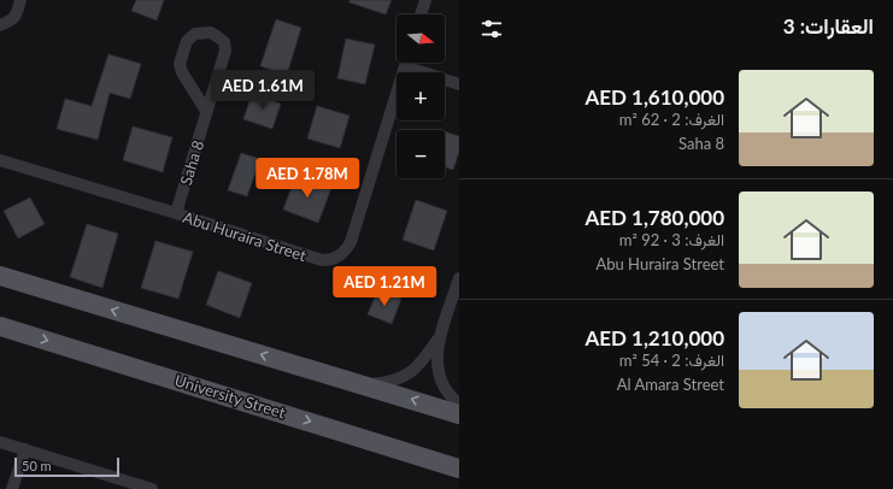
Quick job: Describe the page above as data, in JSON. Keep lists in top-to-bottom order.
{
  "streets": {
    "main road": ["University Street"],
    "street": ["Saha 8", "Abu Huraira Street"]
  },
  "crossings": [
    ["Saha 8", "Abu Huraira Street"]
  ],
  "scale_bar": "50 m",
  "north": "right",
  "page": {
    "heading": "العقارات: 3",
    "map_buttons": ["+", "−"],
    "list": [
      {
        "name": "AED 1,610,000",
        "note": "الغرف: 2 · 62 m² · Saha 8"
      },
      {
        "name": "AED 1,780,000",
        "note": "الغرف: 3 · 92 m² · Abu Huraira Street"
      },
      {
        "name": "AED 1,210,000",
        "note": "الغرف: 2 · 54 m² · Al Amara Street"
      }
    ],
    "price": ["AED 1.61M", "AED 1.78M", "AED 1.21M"],
    "scale": "50 m"
  }
}
